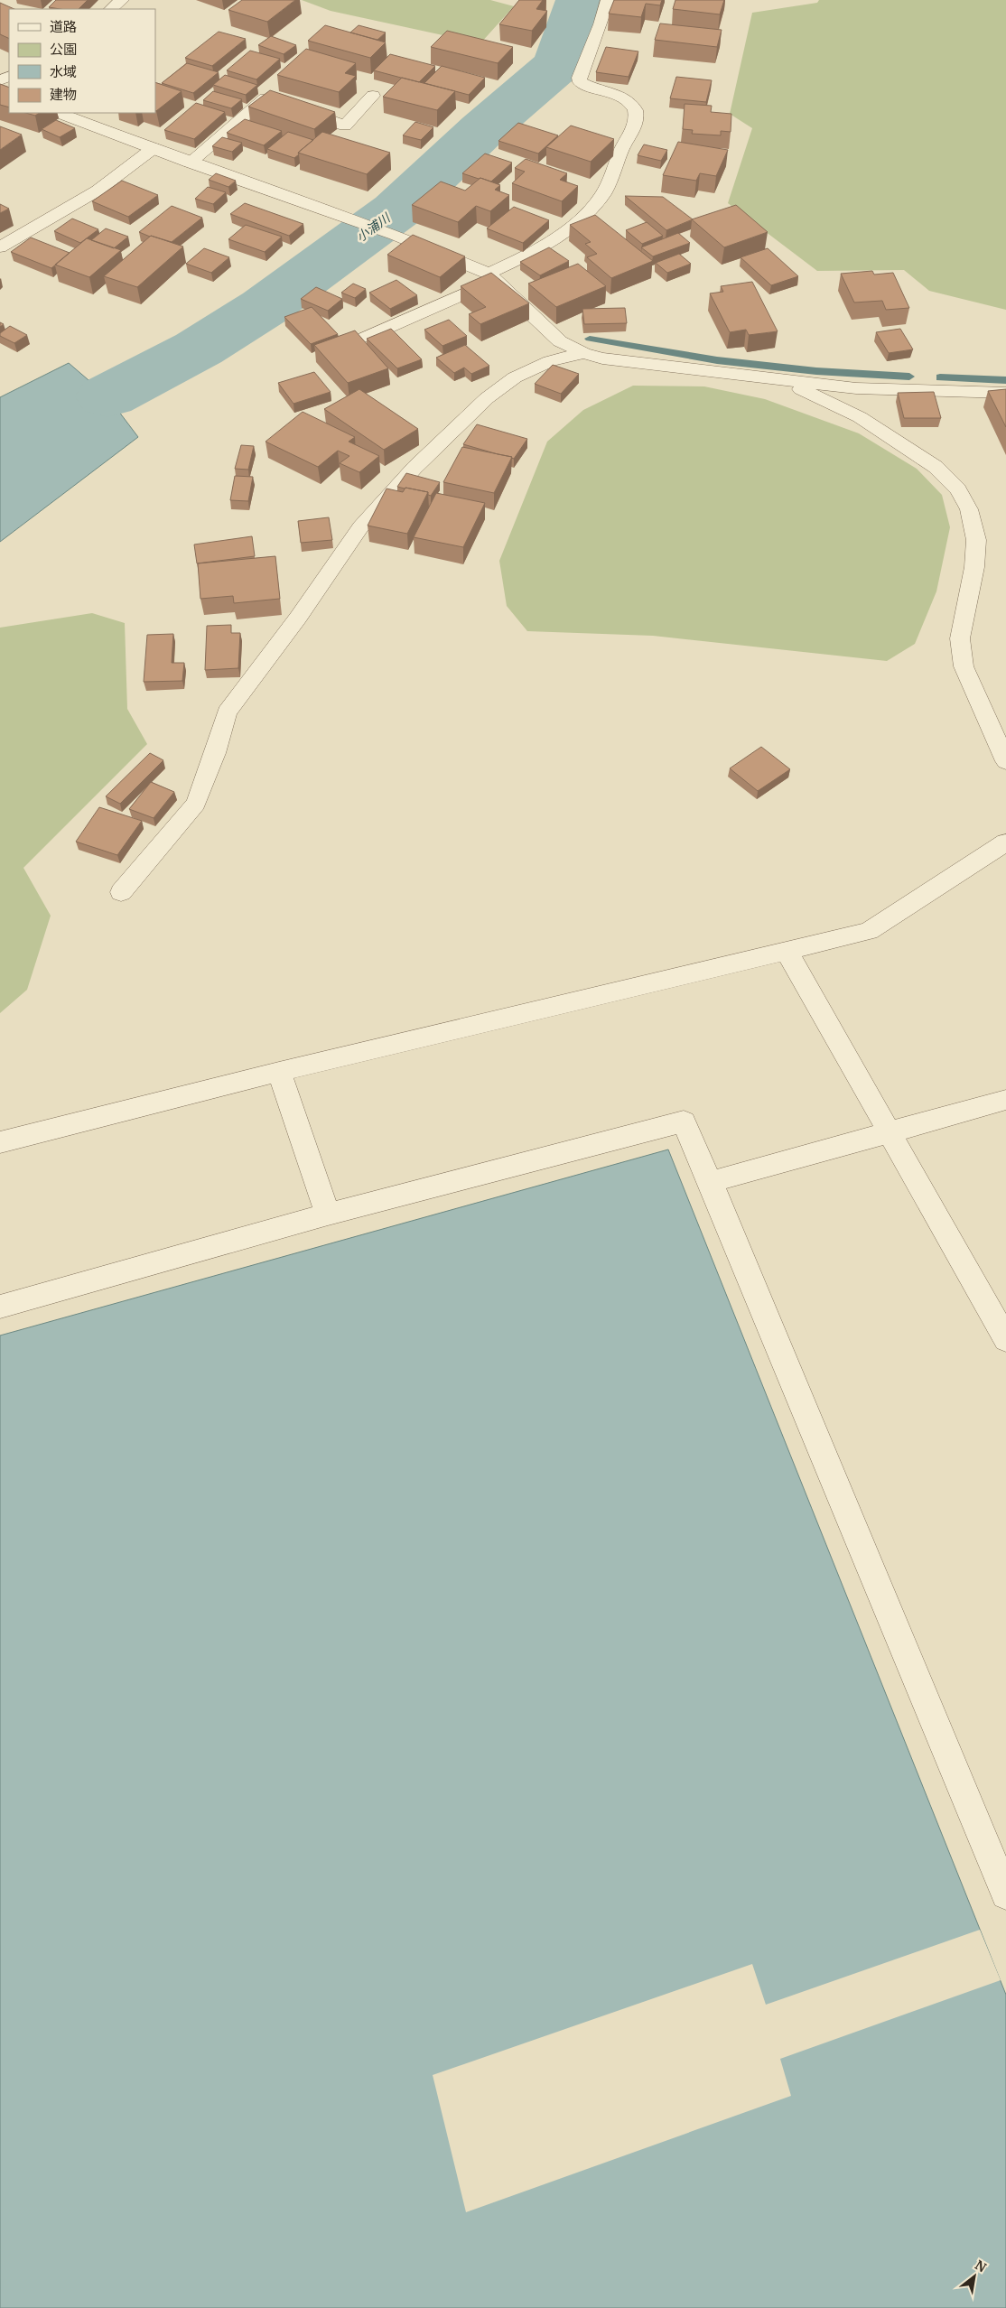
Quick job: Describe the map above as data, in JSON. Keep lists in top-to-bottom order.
{
  "water": ["小浦川"],
  "legend": [
    "道路",
    "公園",
    "水域",
    "建物"
  ],
  "north": "top right"
}
